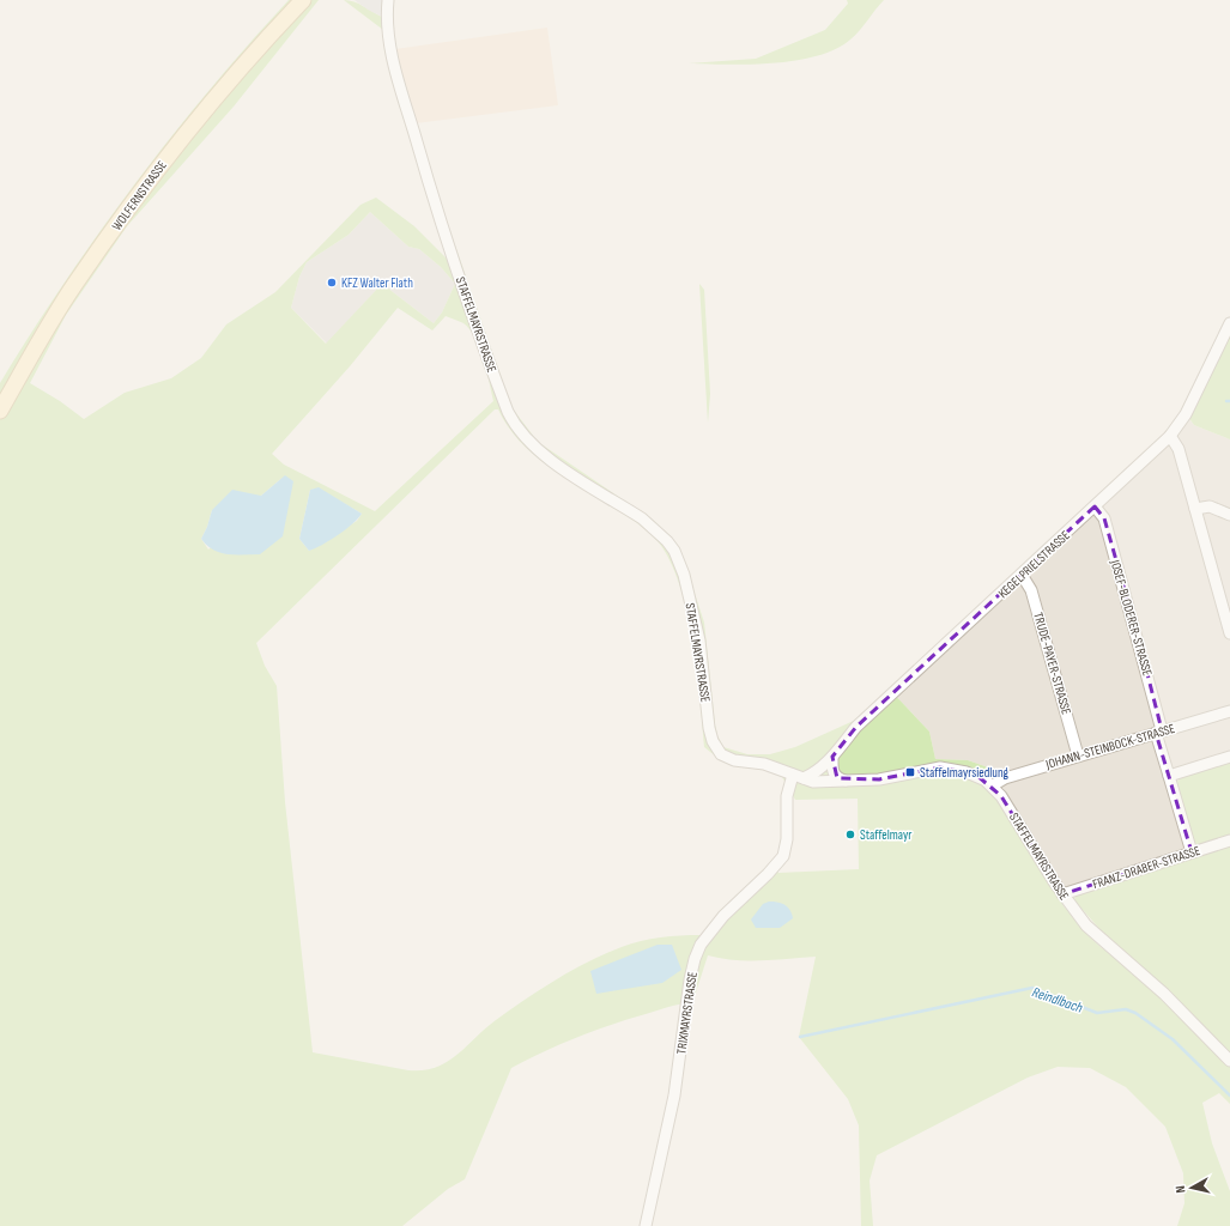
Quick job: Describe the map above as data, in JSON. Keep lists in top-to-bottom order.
{
  "streets": {
    "main road": ["WOLFERNSTRASSE"],
    "street": [
      "STAFFELMAYRSTRASSE",
      "KEGELPRIELSTRASSE",
      "JOSEF-BLODERER-STRASSE",
      "TRUDE-PAYER-STRASSE",
      "JOHANN-STEINBOCK-STRASSE",
      "FRANZ-DRABER-STRASSE",
      "TRIXMAYRSTRASSE"
    ]
  },
  "crossings": [
    ["STAFFELMAYRSTRASSE", "KEGELPRIELSTRASSE"],
    ["STAFFELMAYRSTRASSE", "JOHANN-STEINBOCK-STRASSE"],
    ["STAFFELMAYRSTRASSE", "FRANZ-DRABER-STRASSE"],
    ["STAFFELMAYRSTRASSE", "TRIXMAYRSTRASSE"],
    ["KEGELPRIELSTRASSE", "JOSEF-BLODERER-STRASSE"],
    ["KEGELPRIELSTRASSE", "TRUDE-PAYER-STRASSE"],
    ["KEGELPRIELSTRASSE", "TRIXMAYRSTRASSE"],
    ["JOSEF-BLODERER-STRASSE", "JOHANN-STEINBOCK-STRASSE"],
    ["JOSEF-BLODERER-STRASSE", "FRANZ-DRABER-STRASSE"],
    ["TRUDE-PAYER-STRASSE", "JOHANN-STEINBOCK-STRASSE"]
  ],
  "water": ["Reindlbach"],
  "places": {
    "other": ["KFZ Walter Flath", "Staffelmayr"],
    "transit": ["Staffelmayrsiedlung"]
  },
  "north": "left"
}
